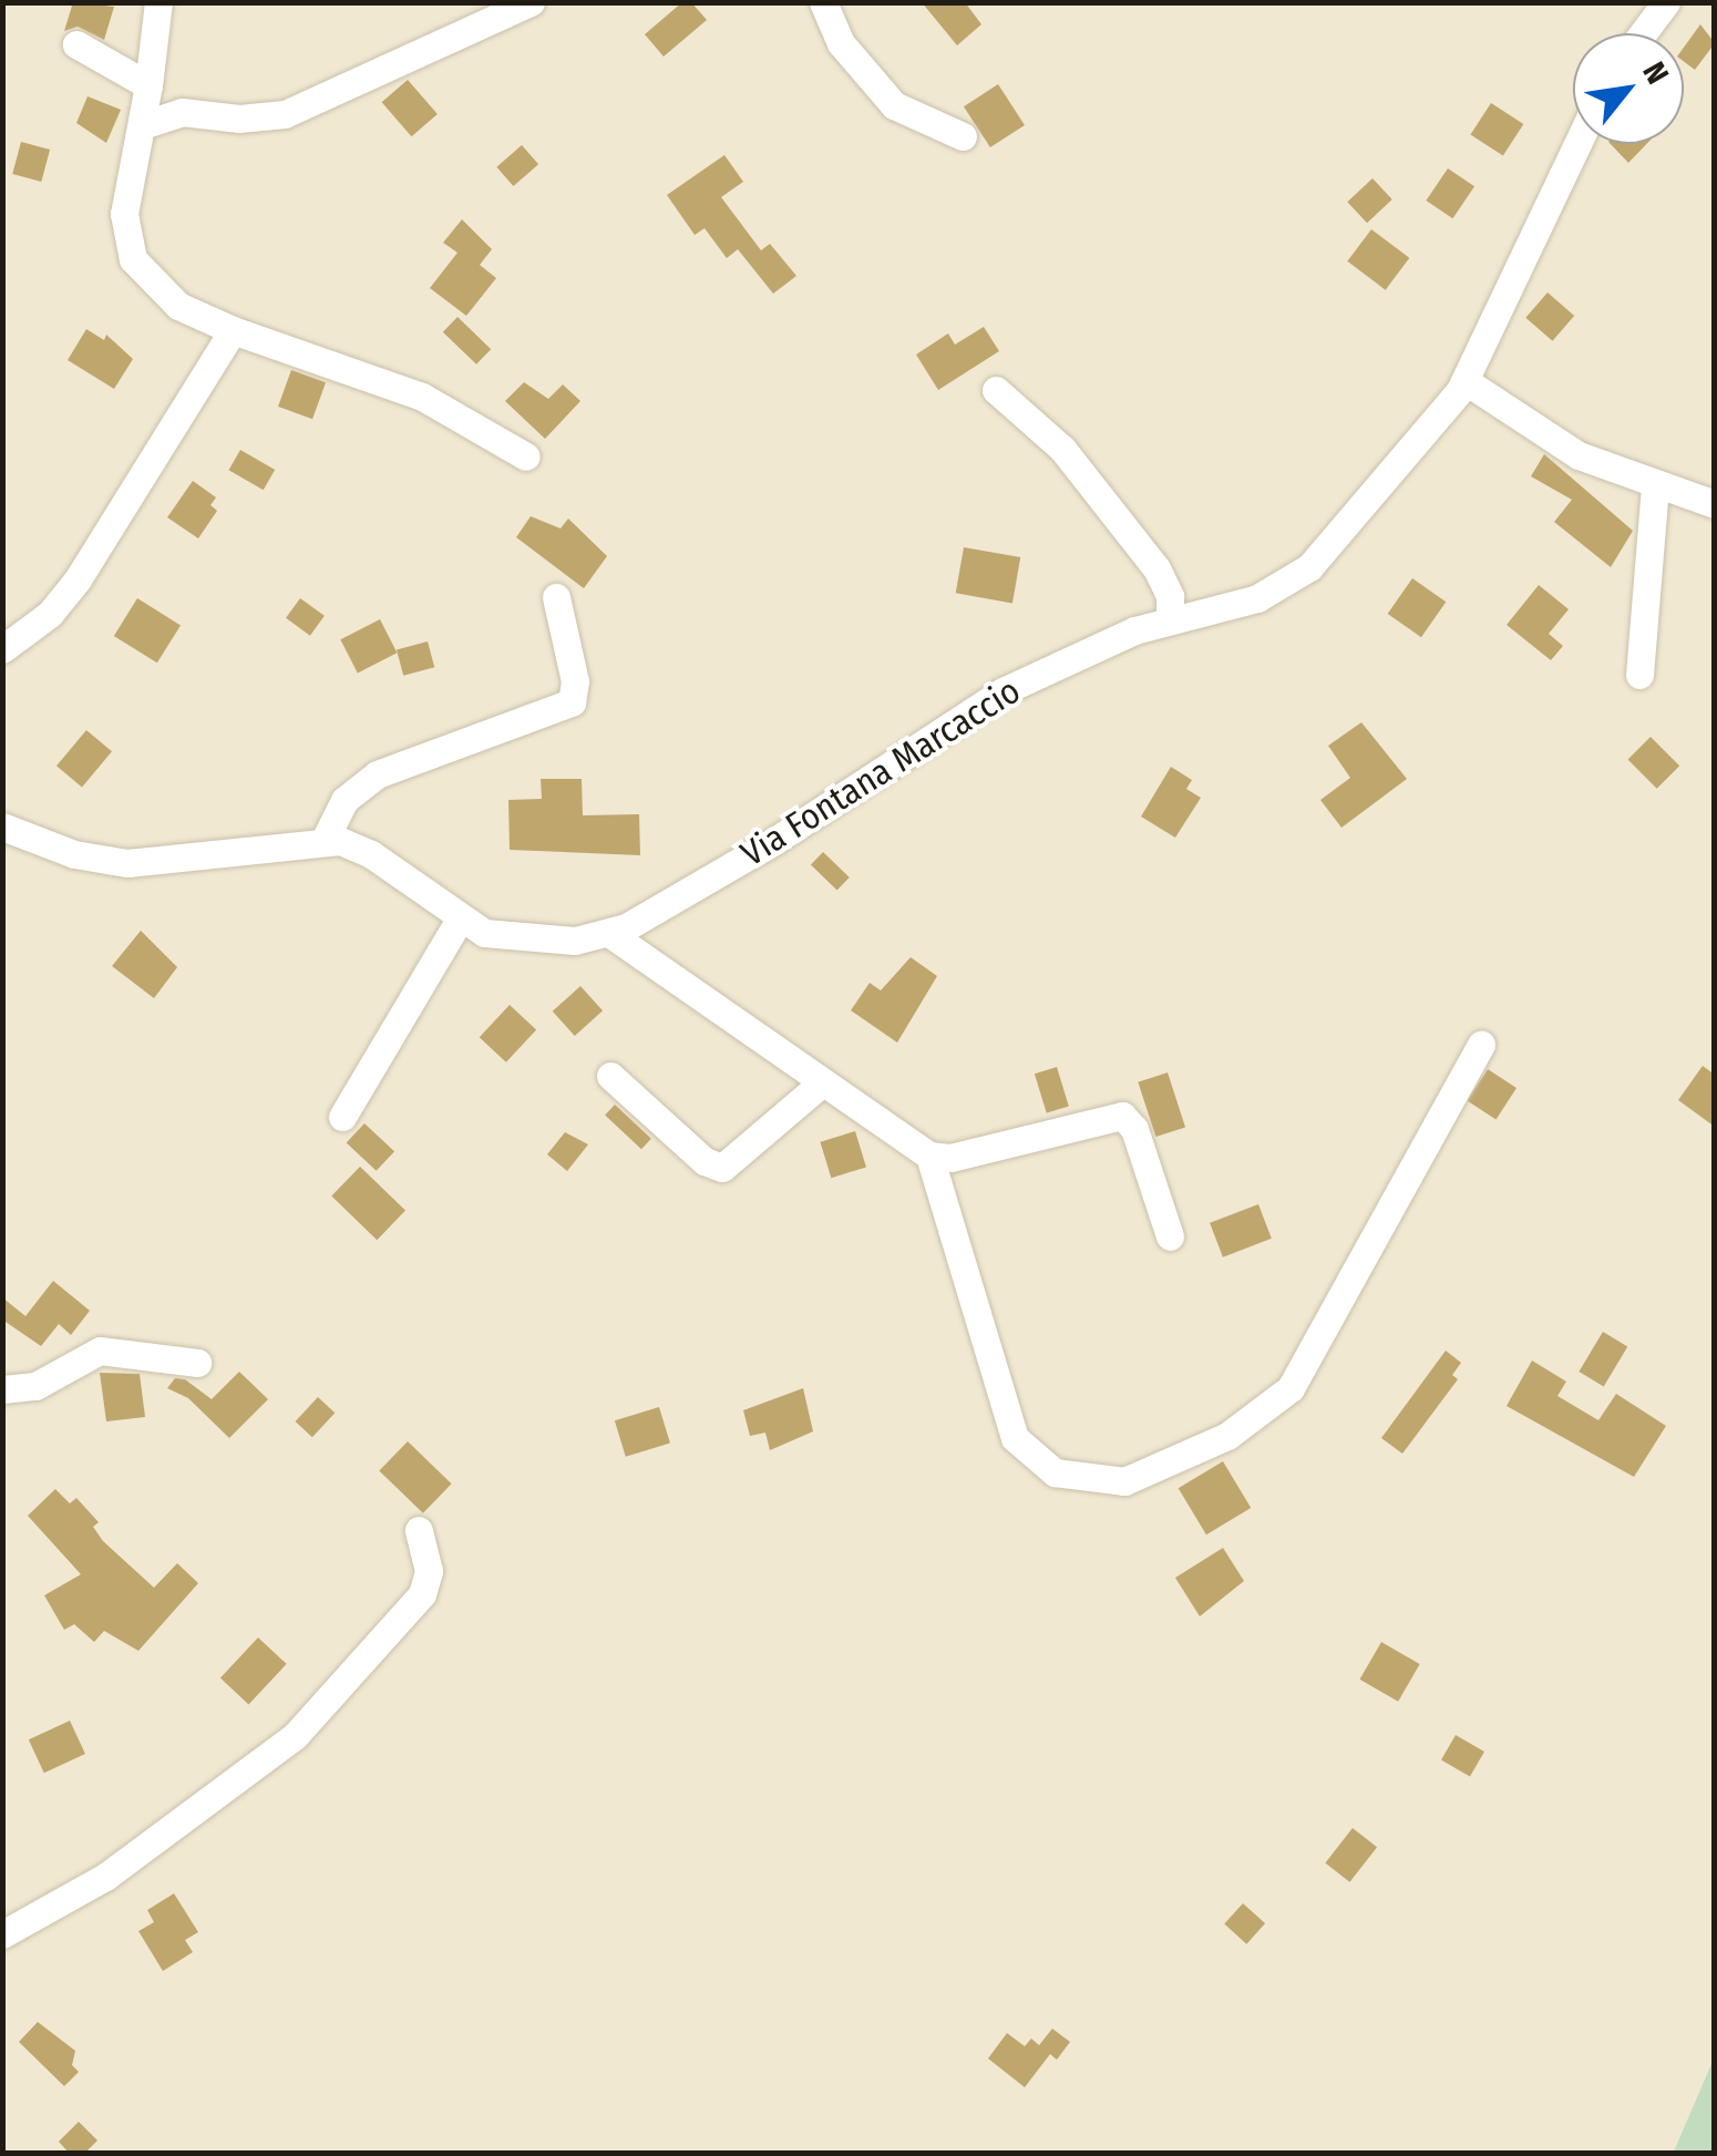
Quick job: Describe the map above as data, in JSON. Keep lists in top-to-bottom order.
{
  "streets": {
    "street": ["Via Fontana Marcaccio"]
  },
  "north": "top right"
}
